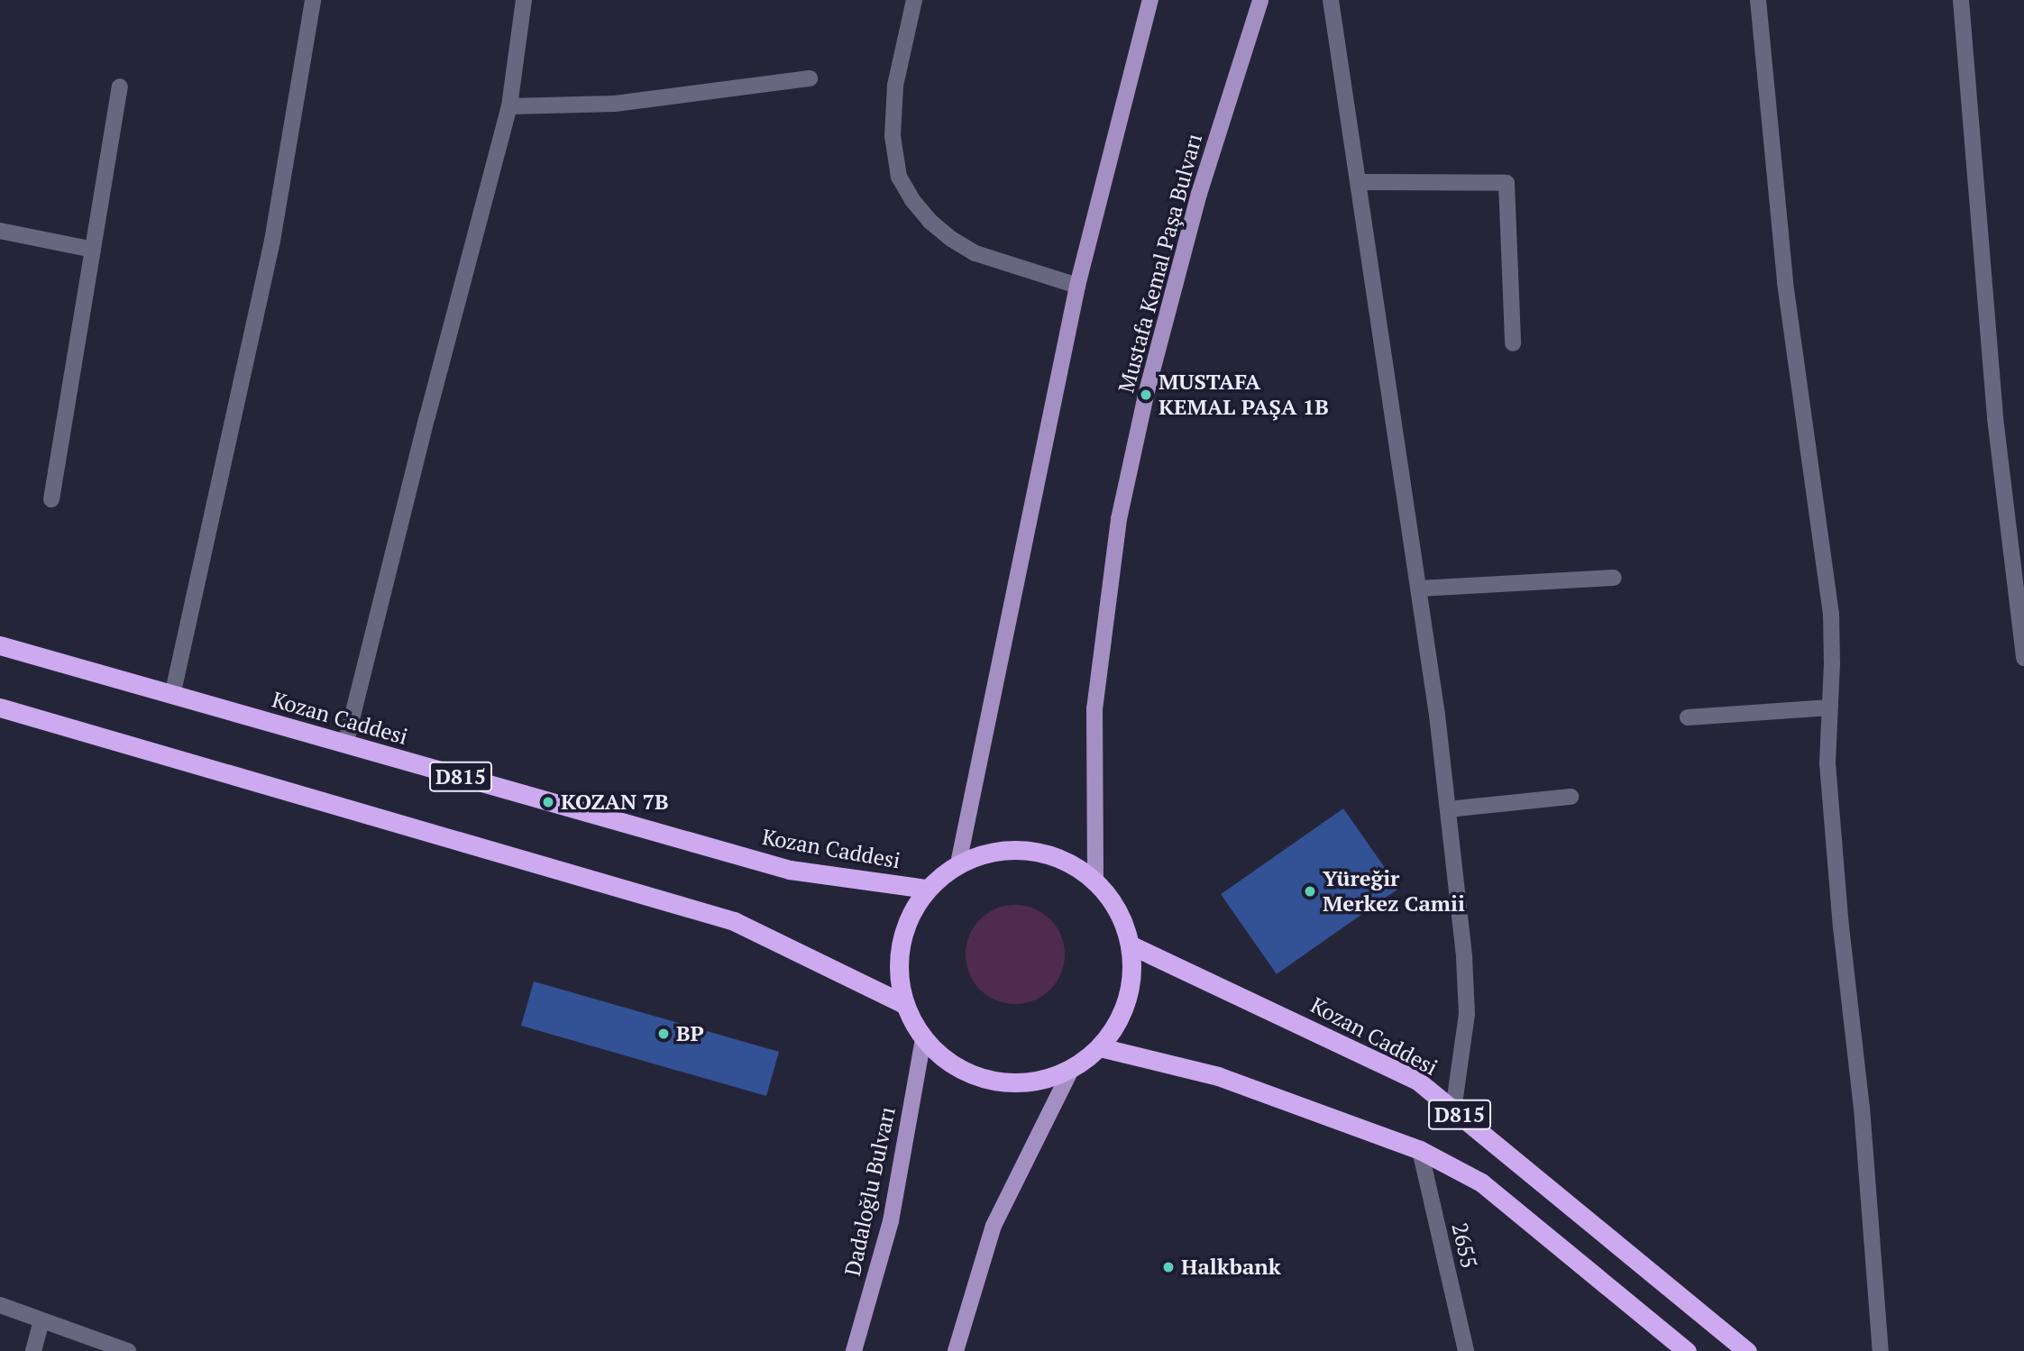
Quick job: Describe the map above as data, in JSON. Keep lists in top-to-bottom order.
{
  "streets": {
    "highway": ["Kozan Caddesi", "D815"],
    "main road": ["Mustafa Kemal Paşa Bulvarı", "Dadaloğlu Bulvarı"],
    "street": ["2655"]
  },
  "crossings": [
    ["D815", "2655"]
  ],
  "places": [
    "MUSTAFA KEMAL PAŞA 1B",
    "KOZAN 7B",
    "Yüreğir Merkez Camii",
    "BP",
    "Halkbank"
  ]
}
